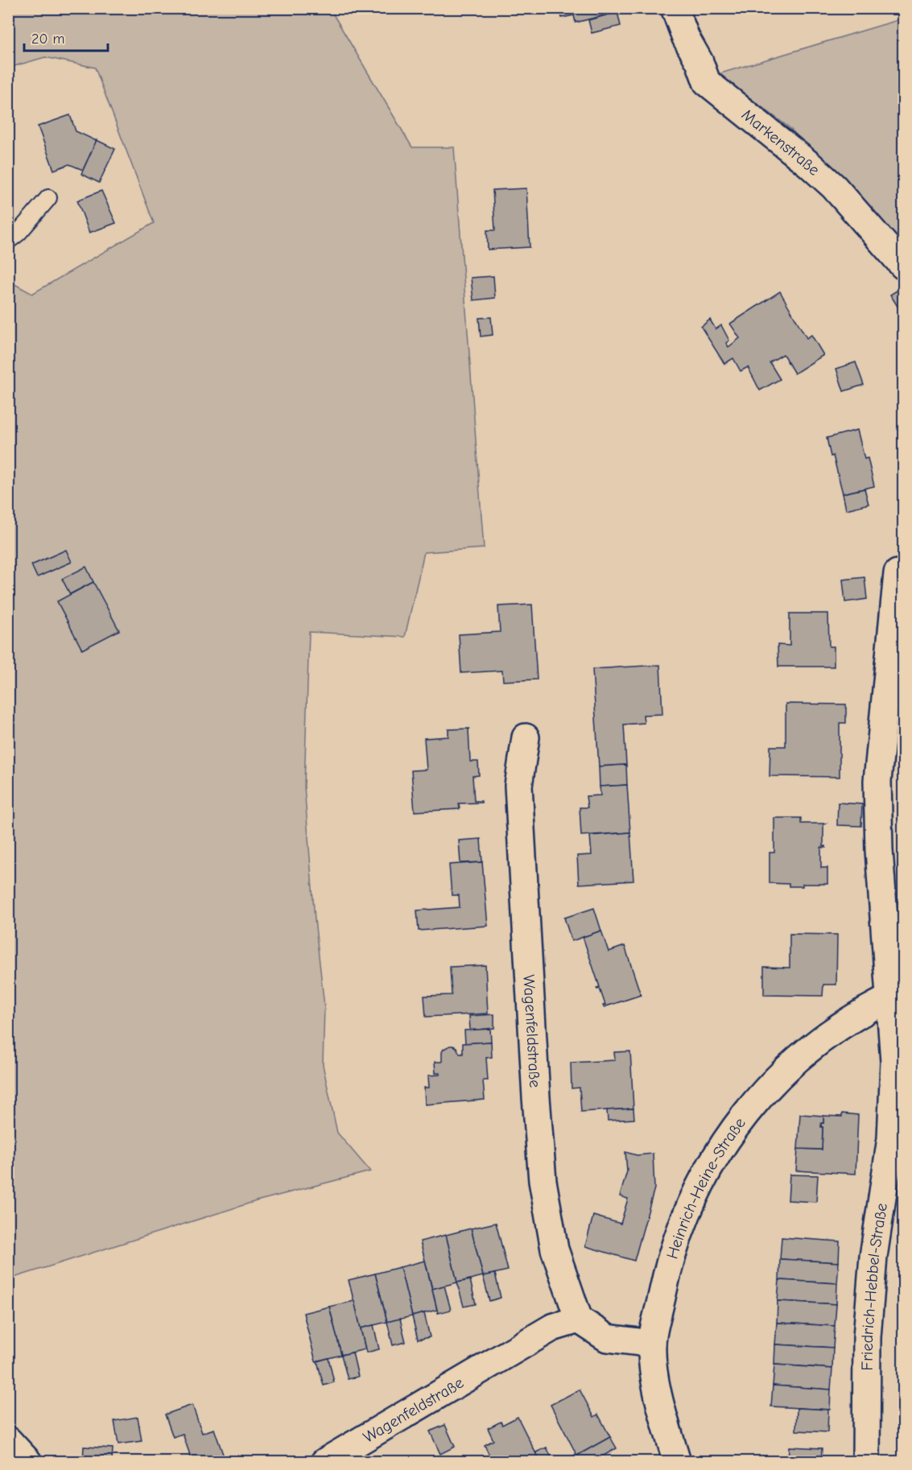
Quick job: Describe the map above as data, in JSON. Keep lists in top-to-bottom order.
{
  "streets": {
    "street": [
      "Markenstraße",
      "Wagenfeldstraße",
      "Heinrich-Heine-Straße",
      "Friedrich-Hebbel-Straße"
    ]
  },
  "crossings": [
    ["Heinrich-Heine-Straße", "Friedrich-Hebbel-Straße"]
  ],
  "scale_bar": "20 m"
}
